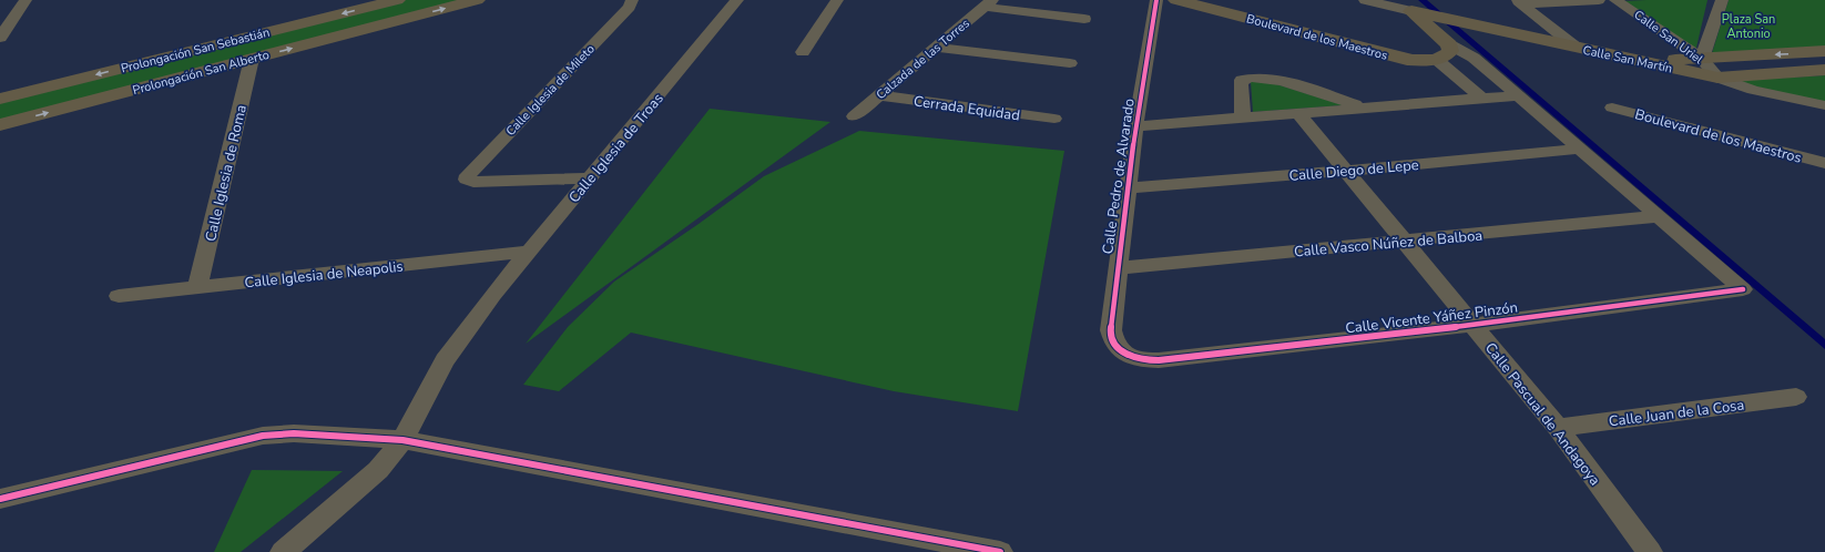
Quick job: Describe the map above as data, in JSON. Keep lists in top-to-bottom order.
{
  "streets": {
    "main road": [
      "Boulevard de los Maestros",
      "Prolongación San Sebastián",
      "Calle San Martín",
      "Prolongación San Alberto"
    ],
    "street": [
      "Calle San Uriel",
      "Calzada de las Torres",
      "Calle Iglesia de Mileto",
      "Cerrada Equidad",
      "Calle Iglesia de Troas",
      "Calle Diego de Lepe",
      "Calle Iglesia de Roma",
      "Calle Pedro de Alvarado",
      "Calle Vasco Núñez de Balboa",
      "Calle Iglesia de Neapolis",
      "Calle Vicente Yáñez Pinzón",
      "Calle Juan de la Cosa",
      "Calle Pascual de Andagoya"
    ]
  },
  "crossings": [
    ["Calle San Uriel", "Calle San Martín"],
    ["Calzada de las Torres", "Cerrada Equidad"],
    ["Prolongación San Alberto", "Calle Iglesia de Roma"],
    ["Calle Iglesia de Mileto", "Calle Iglesia de Troas"],
    ["Calle Iglesia de Troas", "Calle Iglesia de Neapolis"],
    ["Calle Diego de Lepe", "Calle Pedro de Alvarado"],
    ["Calle Diego de Lepe", "Calle Pascual de Andagoya"],
    ["Calle Iglesia de Roma", "Calle Iglesia de Neapolis"],
    ["Calle Pedro de Alvarado", "Calle Vasco Núñez de Balboa"],
    ["Calle Pedro de Alvarado", "Calle Vicente Yáñez Pinzón"],
    ["Calle Vasco Núñez de Balboa", "Calle Vicente Yáñez Pinzón"],
    ["Calle Vasco Núñez de Balboa", "Calle Pascual de Andagoya"],
    ["Calle Vicente Yáñez Pinzón", "Calle Pascual de Andagoya"],
    ["Calle Juan de la Cosa", "Calle Pascual de Andagoya"]
  ],
  "one_way": ["Prolongación San Sebastián", "Prolongación San Alberto"],
  "parks": ["Plaza San Antonio"]
}
